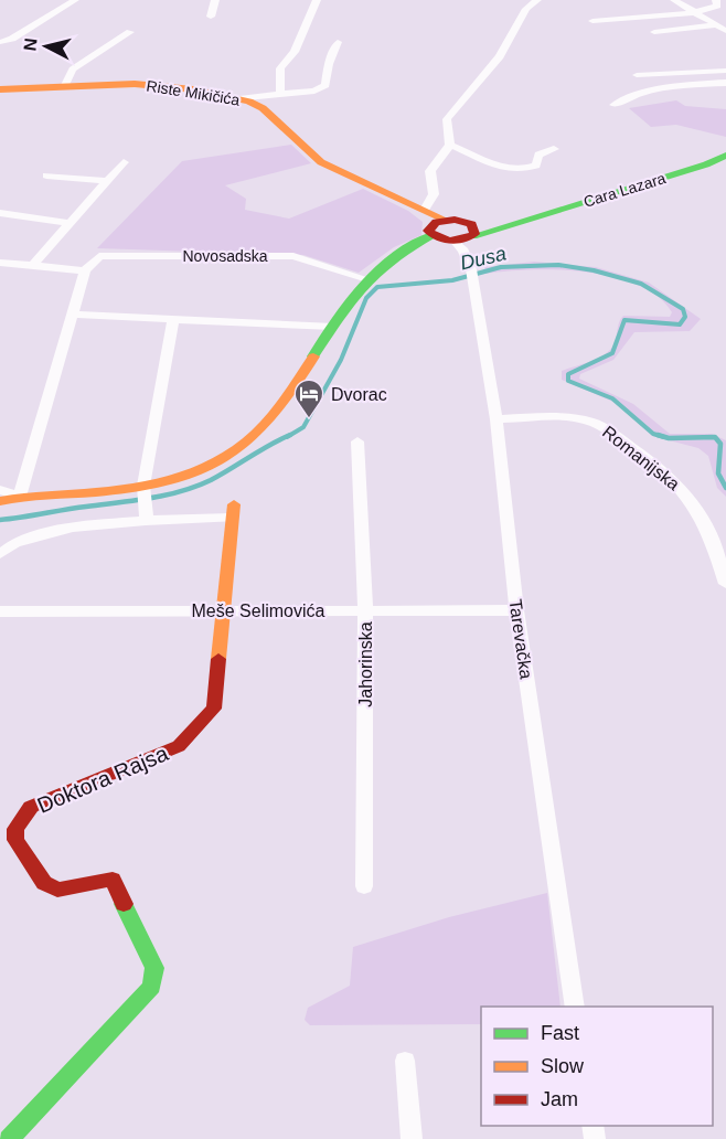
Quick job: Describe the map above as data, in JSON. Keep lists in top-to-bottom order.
{
  "streets": {
    "main road": ["Riste Mikičića", "Cara Lazara", "Doktora Rajsa"],
    "street": [
      "Novosadska",
      "Romanijska",
      "Meše Selimovića",
      "Tarevačka",
      "Jahorinska"
    ]
  },
  "crossings": [
    ["Riste Mikičića", "Cara Lazara"],
    ["Riste Mikičića", "Tarevačka"],
    ["Cara Lazara", "Novosadska"],
    ["Cara Lazara", "Tarevačka"],
    ["Romanijska", "Tarevačka"],
    ["Meše Selimovića", "Tarevačka"],
    ["Meše Selimovića", "Jahorinska"],
    ["Meše Selimovića", "Doktora Rajsa"]
  ],
  "water": ["Dusa"],
  "places": {
    "hotel": ["Dvorac"]
  },
  "legend": ["Fast", "Slow", "Jam"],
  "north": "left"
}
